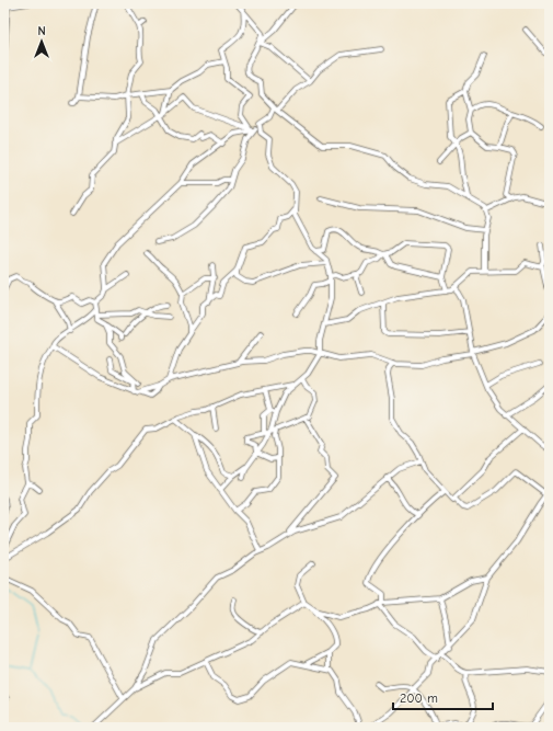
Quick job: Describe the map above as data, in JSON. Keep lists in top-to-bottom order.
{
  "scale_bar": "200 m",
  "north": "top"
}
